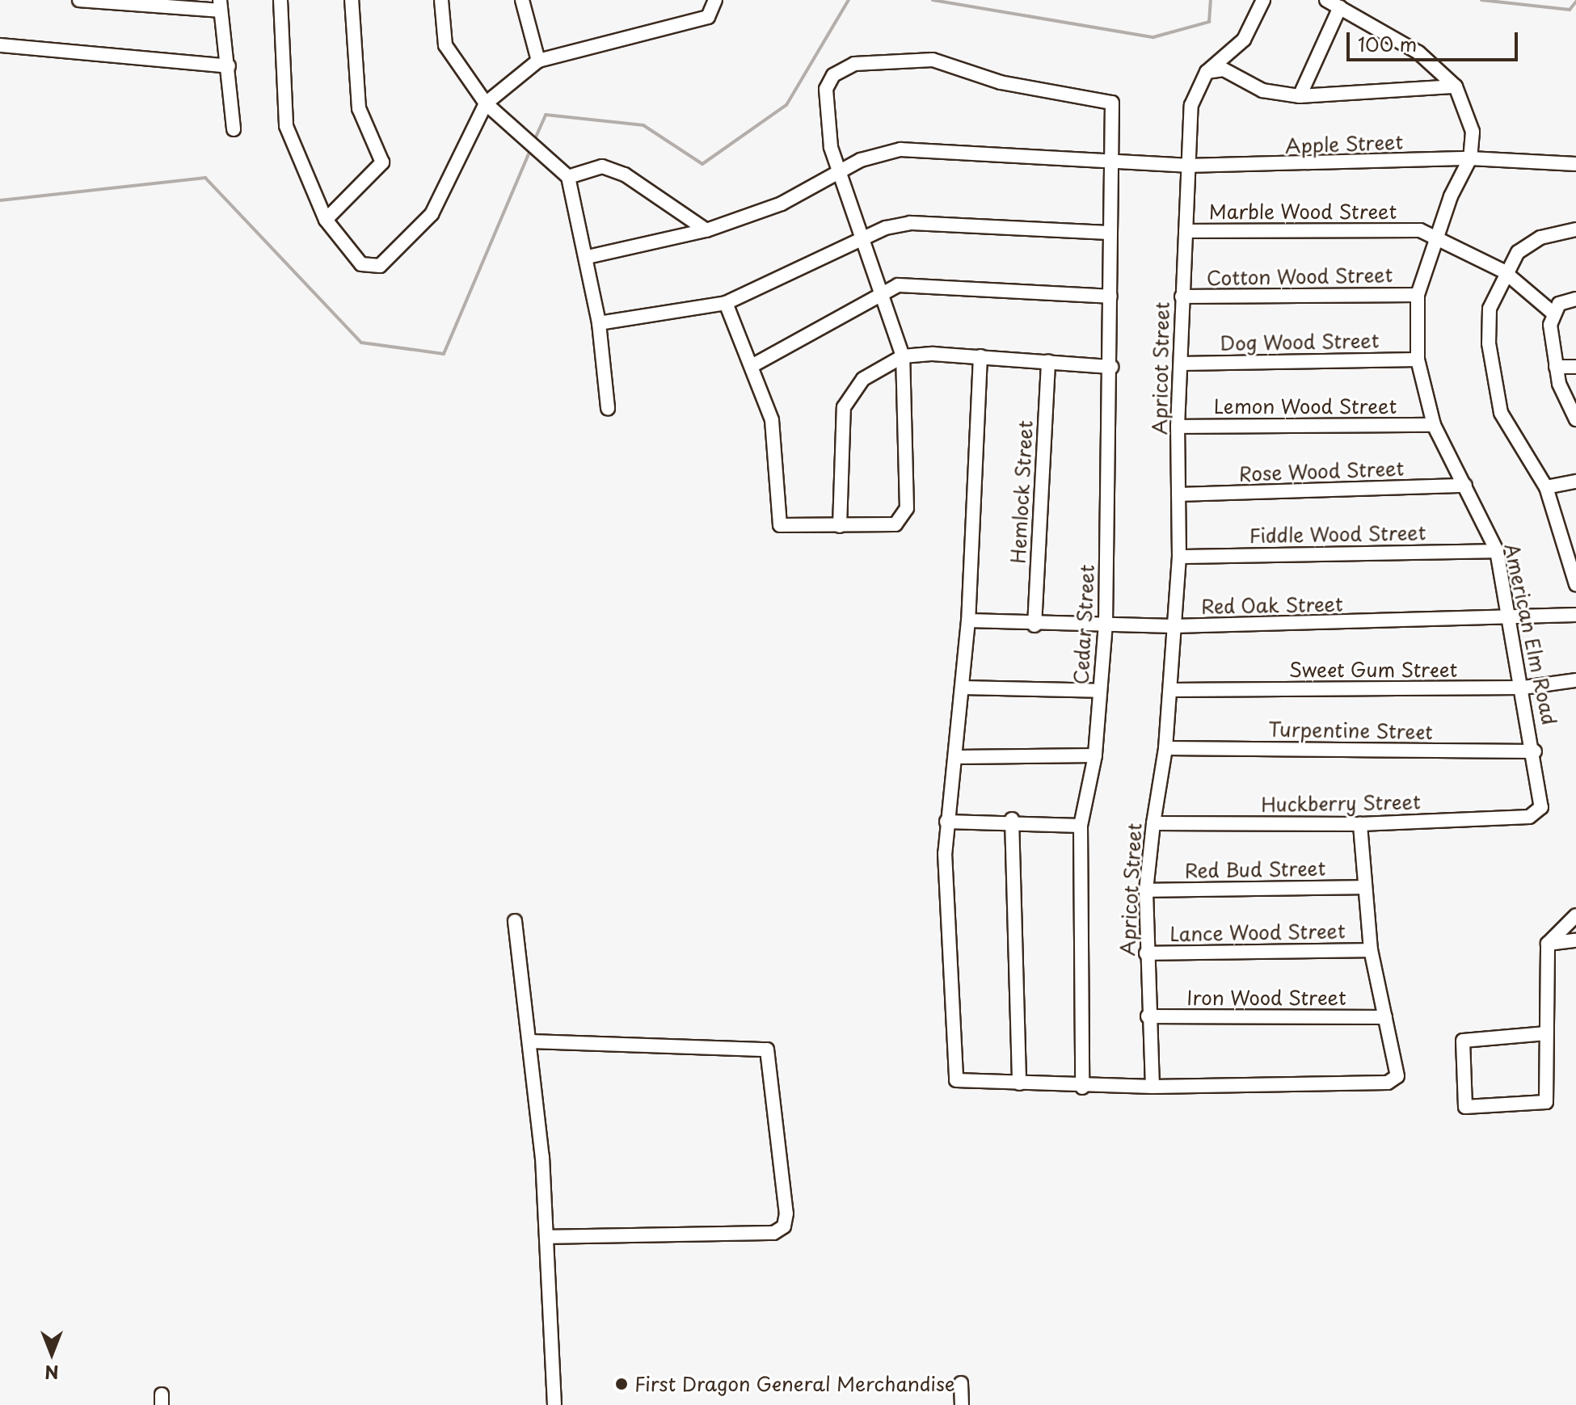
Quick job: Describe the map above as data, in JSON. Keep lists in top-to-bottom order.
{
  "streets": {
    "street": [
      "Apple Street",
      "Marble Wood Street",
      "Cotton Wood Street",
      "Dog Wood Street",
      "Apricot Street",
      "Lemon Wood Street",
      "Rose Wood Street",
      "Hemlock Street",
      "Fiddle Wood Street",
      "Red Oak Street",
      "Cedar Street",
      "American Elm Road",
      "Sweet Gum Street",
      "Turpentine Street",
      "Huckberry Street",
      "Red Bud Street",
      "Lance Wood Street",
      "Iron Wood Street"
    ]
  },
  "crossings": [
    ["Apple Street", "Apricot Street"],
    ["Apple Street", "Cedar Street"],
    ["Marble Wood Street", "Apricot Street"],
    ["Marble Wood Street", "American Elm Road"],
    ["Cotton Wood Street", "Apricot Street"],
    ["Cotton Wood Street", "American Elm Road"],
    ["Dog Wood Street", "Apricot Street"],
    ["Dog Wood Street", "American Elm Road"],
    ["Apricot Street", "Lemon Wood Street"],
    ["Apricot Street", "Rose Wood Street"],
    ["Apricot Street", "Fiddle Wood Street"],
    ["Apricot Street", "Red Oak Street"],
    ["Apricot Street", "Sweet Gum Street"],
    ["Apricot Street", "Turpentine Street"],
    ["Apricot Street", "Huckberry Street"],
    ["Apricot Street", "Red Bud Street"],
    ["Apricot Street", "Lance Wood Street"],
    ["Apricot Street", "Iron Wood Street"],
    ["Lemon Wood Street", "American Elm Road"],
    ["Rose Wood Street", "American Elm Road"],
    ["Hemlock Street", "Red Oak Street"],
    ["Fiddle Wood Street", "American Elm Road"],
    ["Red Oak Street", "Cedar Street"],
    ["Red Oak Street", "American Elm Road"],
    ["American Elm Road", "Sweet Gum Street"],
    ["American Elm Road", "Turpentine Street"],
    ["American Elm Road", "Huckberry Street"]
  ],
  "places": ["First Dragon General Merchandise"],
  "scale_bar": "100 m",
  "north": "bottom"
}
